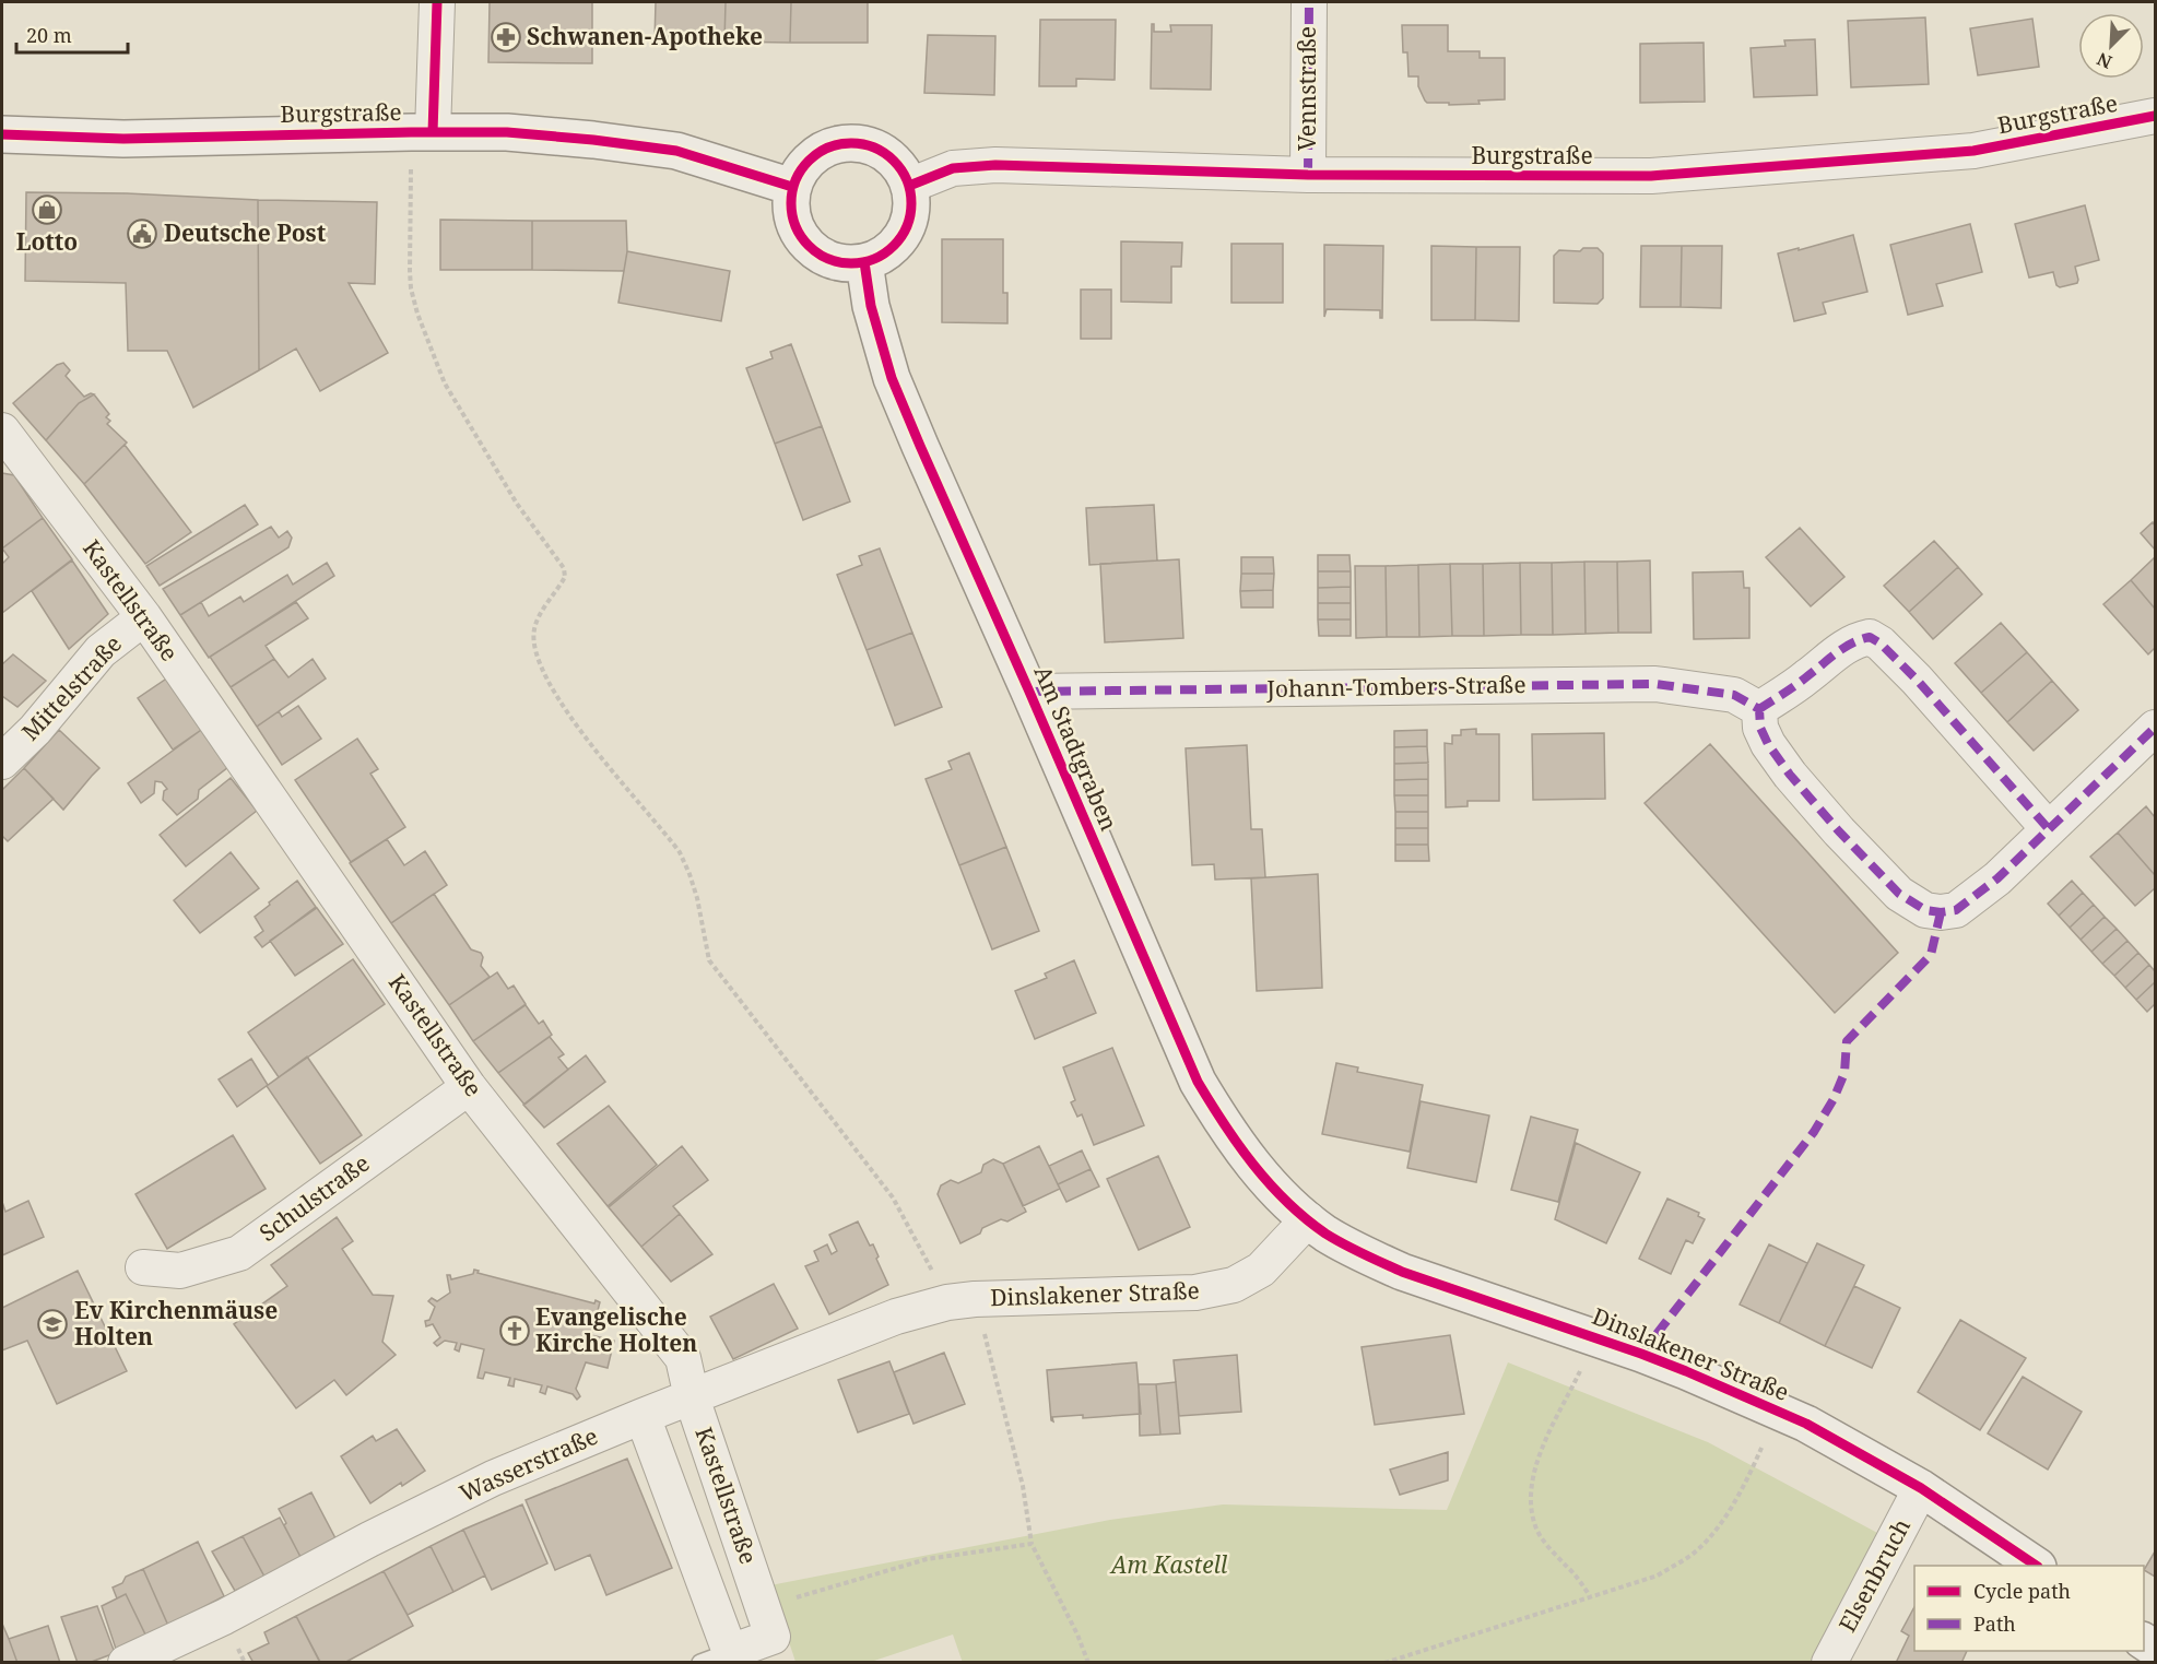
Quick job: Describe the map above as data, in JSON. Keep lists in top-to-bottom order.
{
  "streets": {
    "main road": ["Burgstraße", "Am Stadtgraben", "Dinslakener Straße"],
    "street": [
      "Vennstraße",
      "Kastellstraße",
      "Johann-Tombers-Straße",
      "Mittelstraße",
      "Schulstraße",
      "Wasserstraße",
      "Elsenbruch"
    ]
  },
  "crossings": [
    ["Vennstraße", "Burgstraße"],
    ["Burgstraße", "Am Stadtgraben"],
    ["Kastellstraße", "Mittelstraße"],
    ["Kastellstraße", "Schulstraße"],
    ["Kastellstraße", "Wasserstraße"],
    ["Johann-Tombers-Straße", "Am Stadtgraben"],
    ["Am Stadtgraben", "Dinslakener Straße"],
    ["Dinslakener Straße", "Wasserstraße"],
    ["Dinslakener Straße", "Elsenbruch"]
  ],
  "parks": ["Am Kastell"],
  "places": {
    "pharmacy": ["Schwanen-Apotheke"],
    "shop": ["Lotto"],
    "public building": ["Deutsche Post"],
    "school or university": ["Ev Kirchenmäuse Holten"],
    "church": ["Evangelische Kirche Holten"]
  },
  "legend": ["Cycle path", "Path"],
  "scale_bar": "20 m",
  "north": "bottom left"
}
